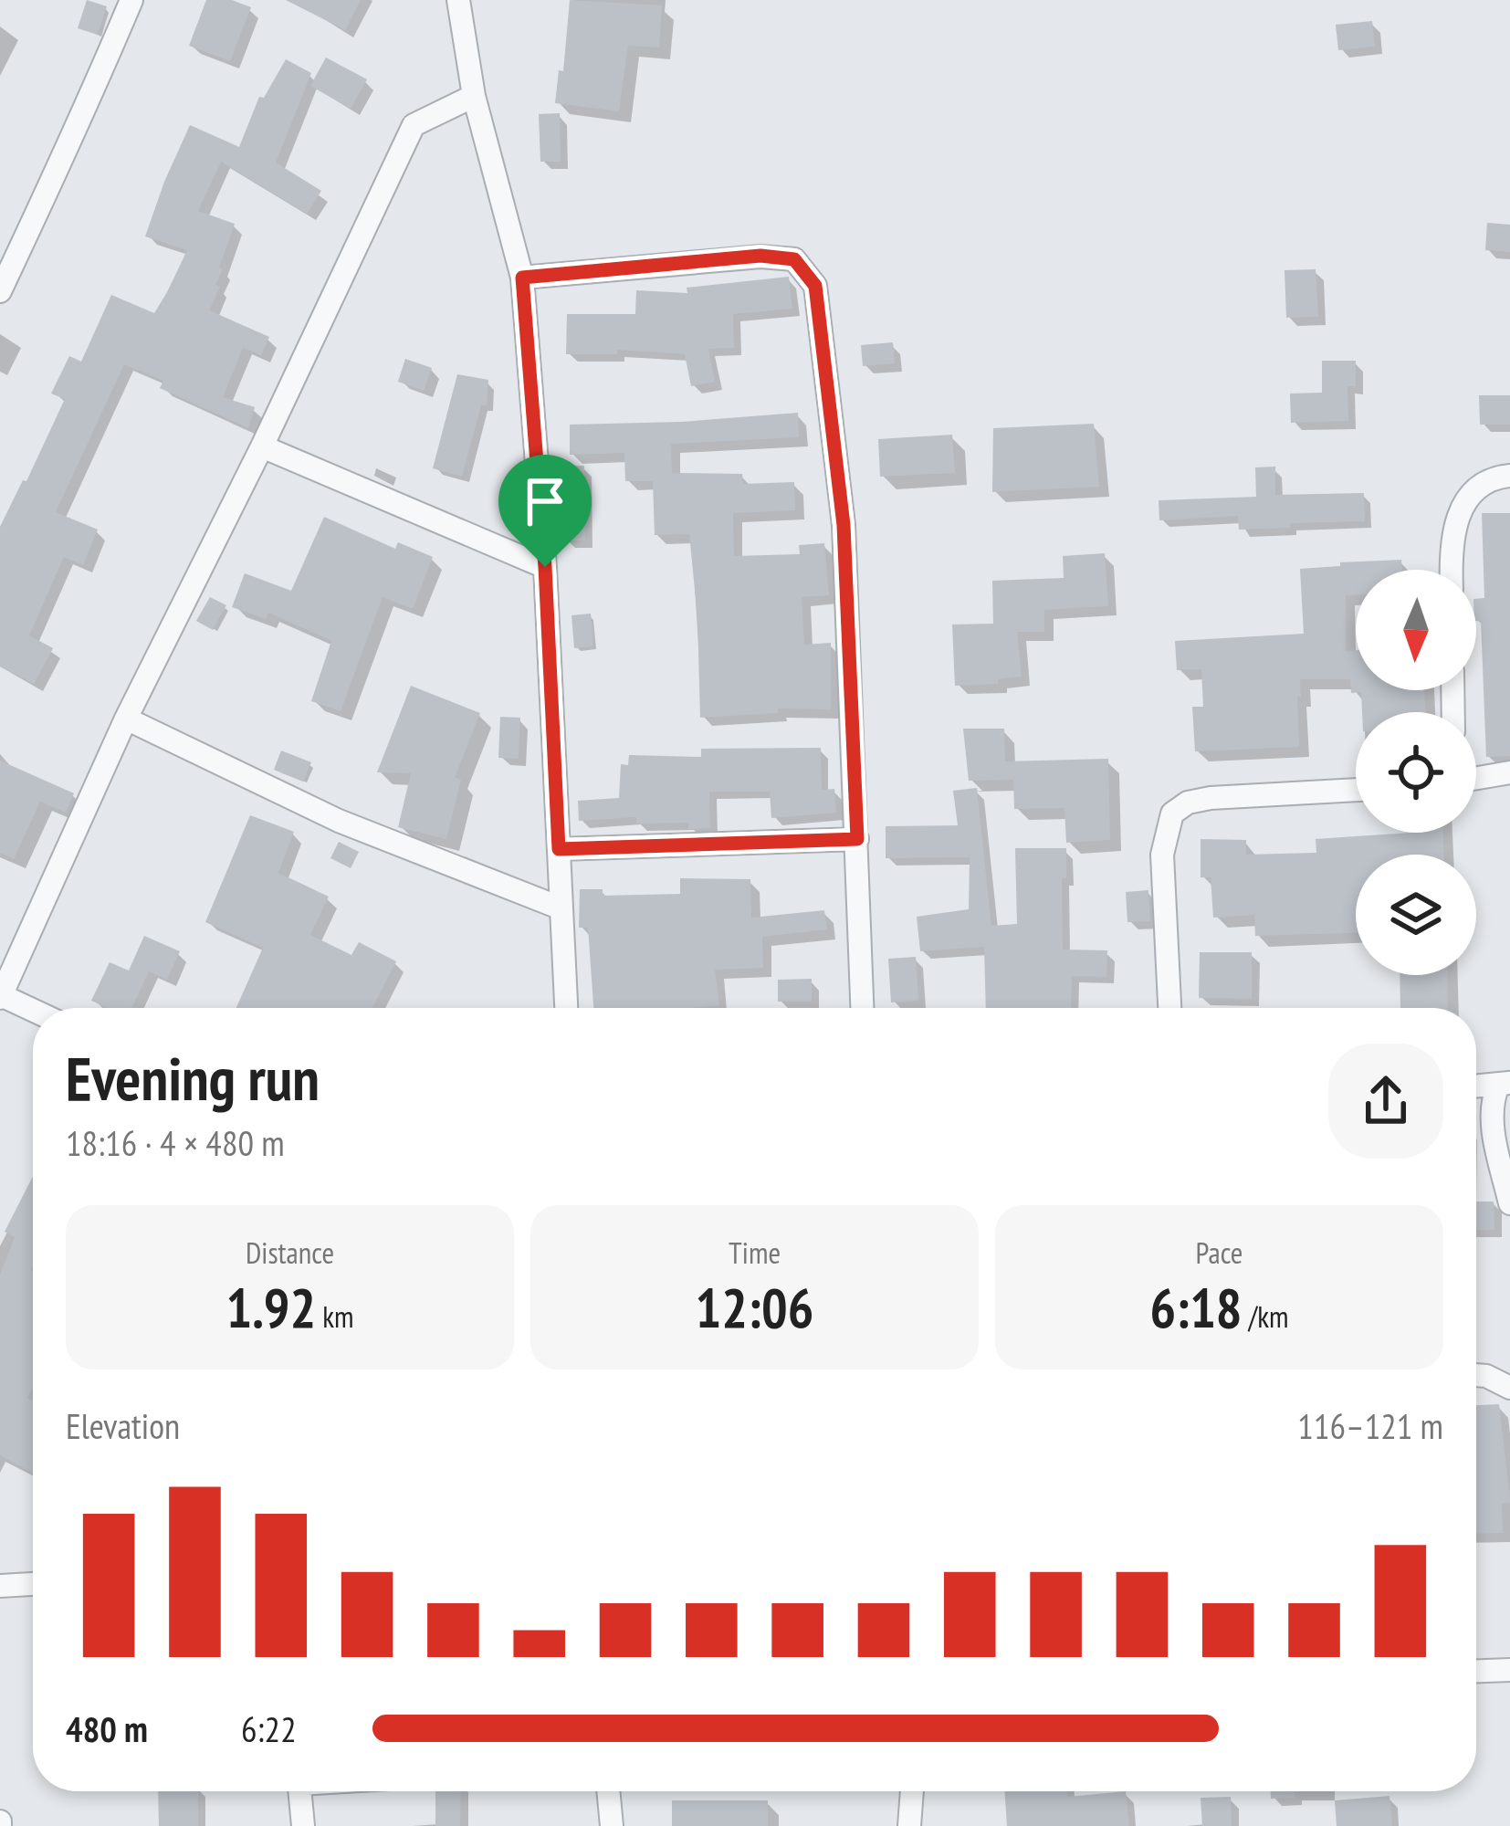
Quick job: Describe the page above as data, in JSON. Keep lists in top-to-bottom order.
{
  "north": "bottom",
  "page": {
    "heading": ["Evening run", "18:16 · 4 × 480 m"],
    "stats": [
      ["Distance", "1.92 km"],
      ["Time", "12:06"],
      ["Pace", "6:18 /km"]
    ],
    "chart": ["Elevation", "116–121 m"],
    "list": [
      {
        "name": "480 m",
        "note": "6:22"
      }
    ]
  }
}
